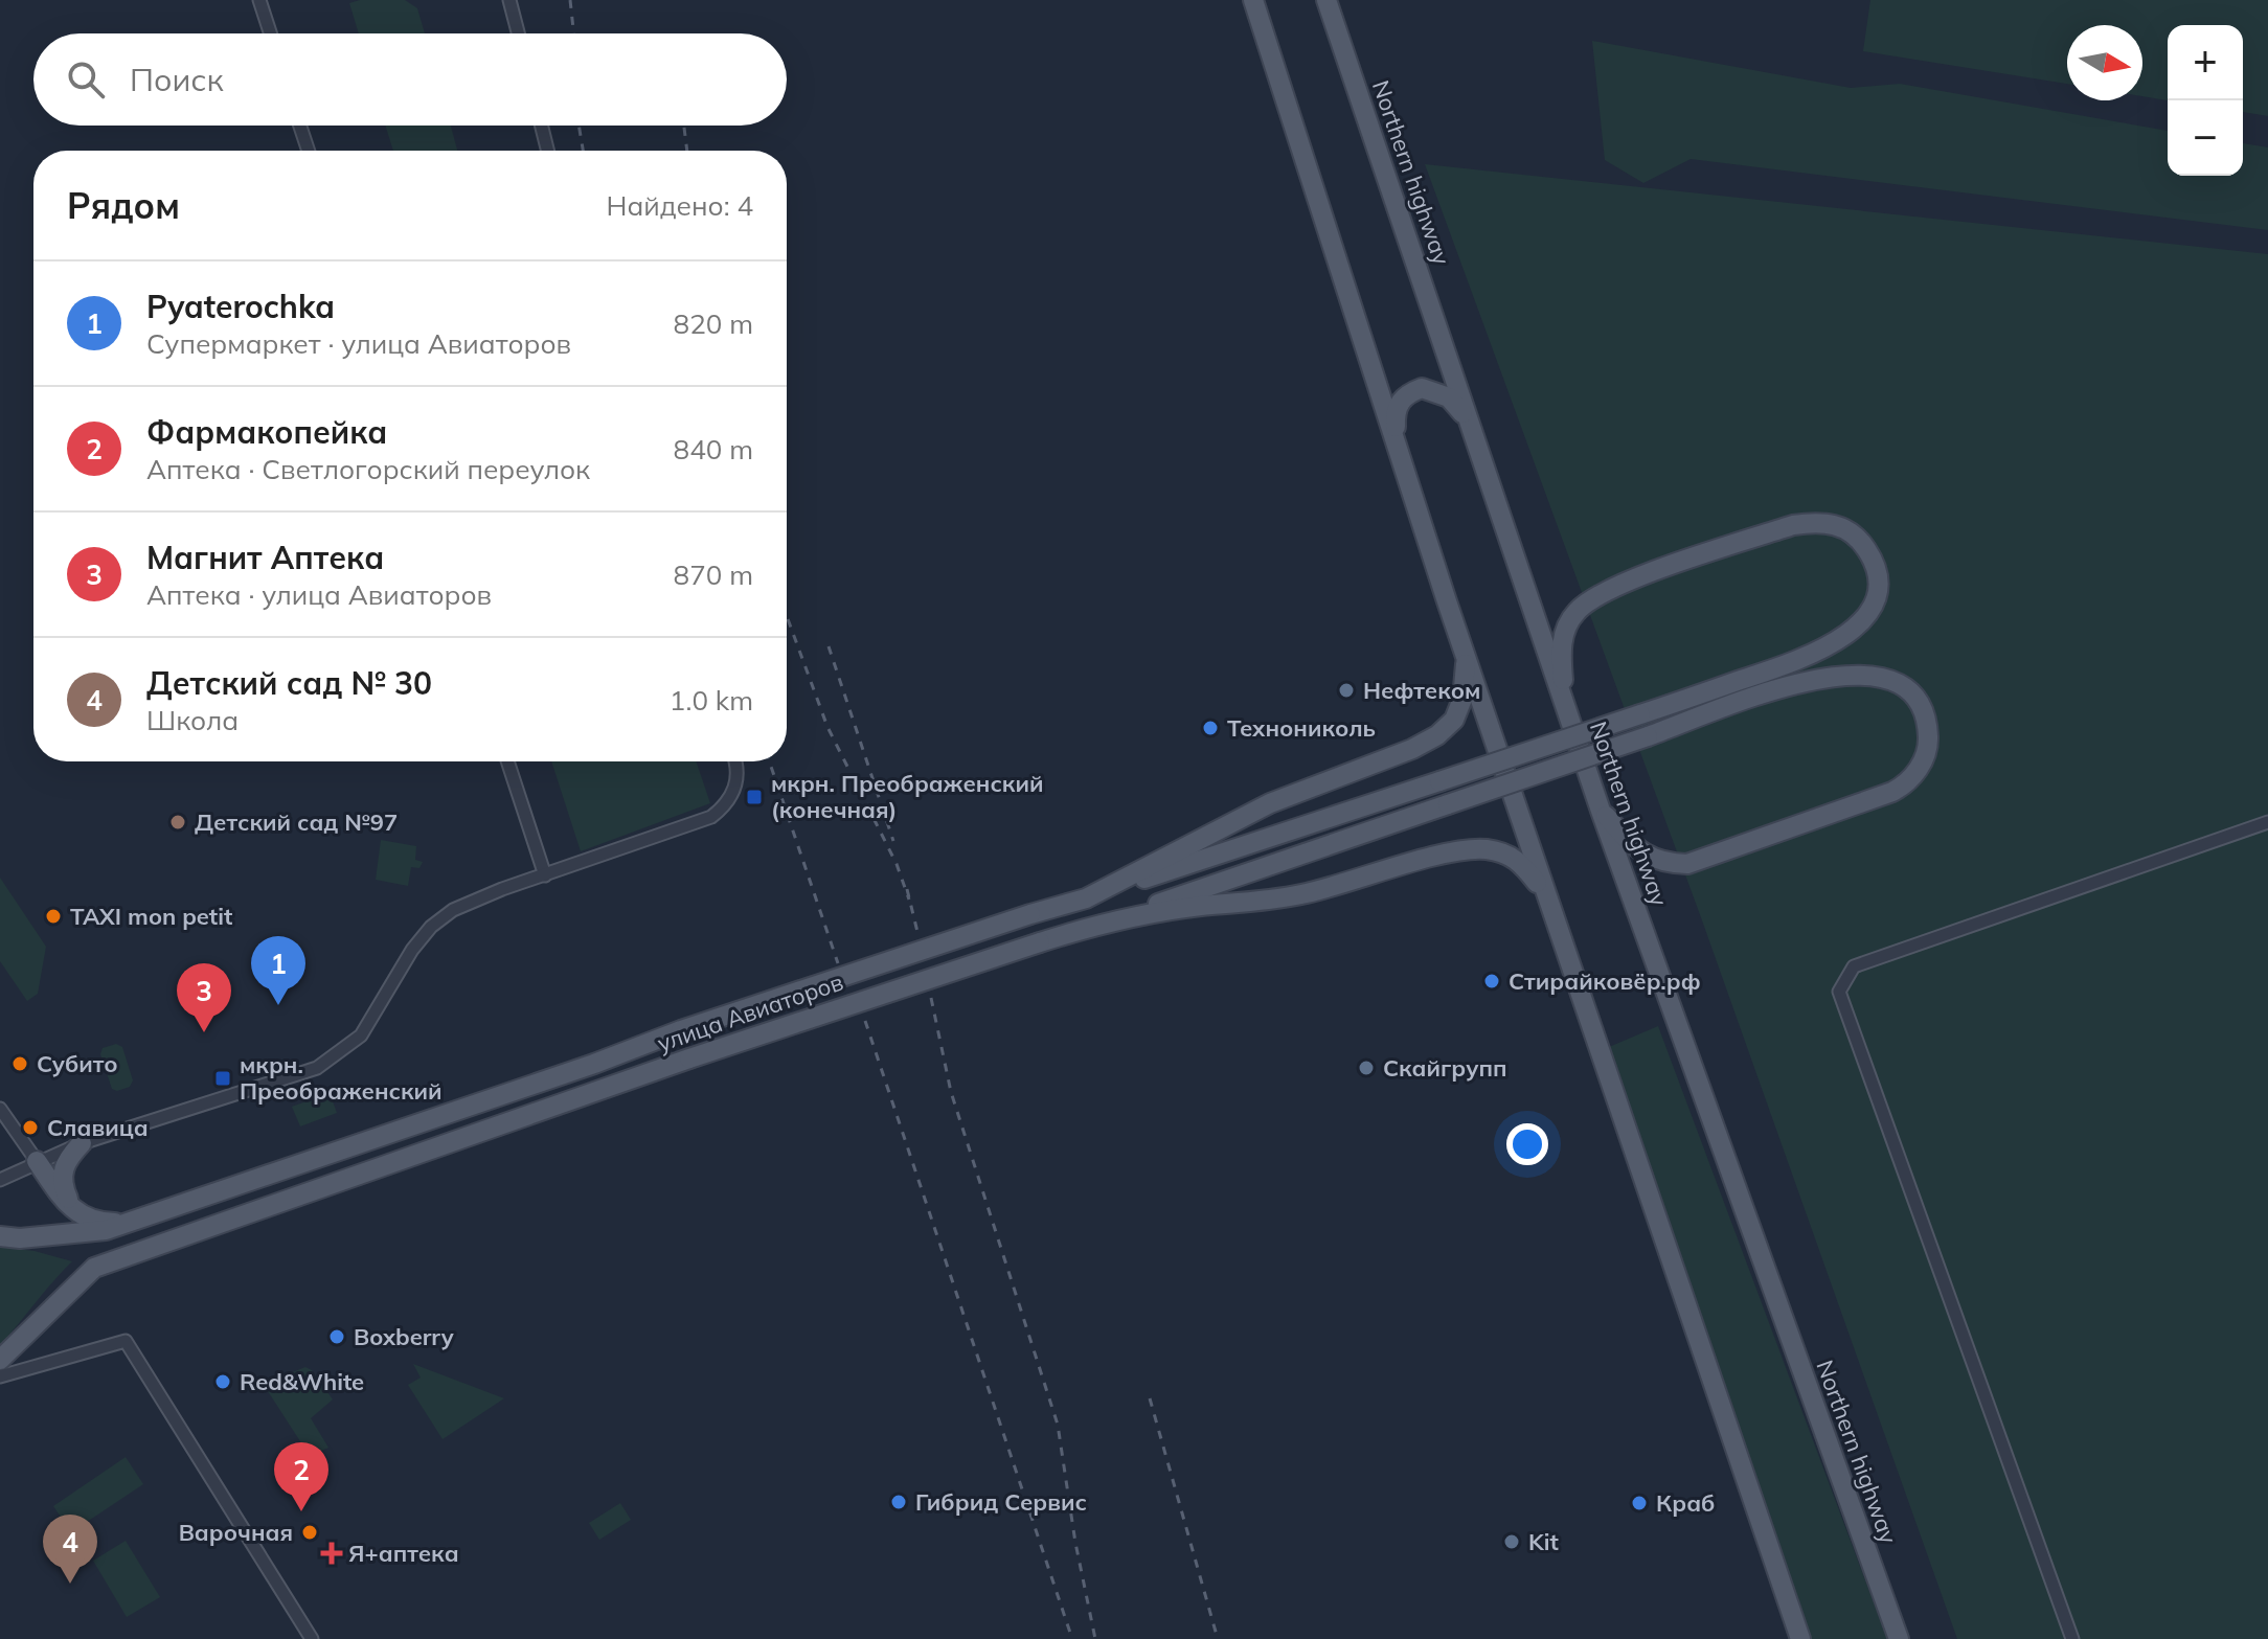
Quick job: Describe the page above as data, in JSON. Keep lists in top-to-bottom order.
{
  "streets": {
    "main road": ["Northern highway", "улица Авиаторов"]
  },
  "places": {
    "other": [
      "Нефтеком",
      "Технониколь",
      "Детский сад №97",
      "TAXI mon petit",
      "Стирайковёр.рф",
      "Субито",
      "Скайгрупп",
      "Славица",
      "Boxberry",
      "Red&White",
      "Гибрид Сервис",
      "Краб",
      "Варочная",
      "Kit"
    ],
    "transit": ["мкрн. Преображенский (конечная)", "мкрн. Преображенский"],
    "health": ["Я+аптека"]
  },
  "north": "right",
  "page": {
    "map_buttons": ["+", "−"],
    "search": "Поиск",
    "heading": ["Рядом", "Найдено: 4"],
    "list": [
      {
        "mark": "1",
        "name": "Pyaterochka",
        "note": "Супермаркет · улица Авиаторов",
        "value": "820 m"
      },
      {
        "mark": "2",
        "name": "Фармакопейка",
        "note": "Аптека · Светлогорский переулок",
        "value": "840 m"
      },
      {
        "mark": "3",
        "name": "Магнит Аптека",
        "note": "Аптека · улица Авиаторов",
        "value": "870 m"
      },
      {
        "mark": "4",
        "name": "Детский сад № 30",
        "note": "Школа",
        "value": "1.0 km"
      }
    ],
    "pins": [
      "1",
      "3",
      "2",
      "4"
    ]
  }
}
